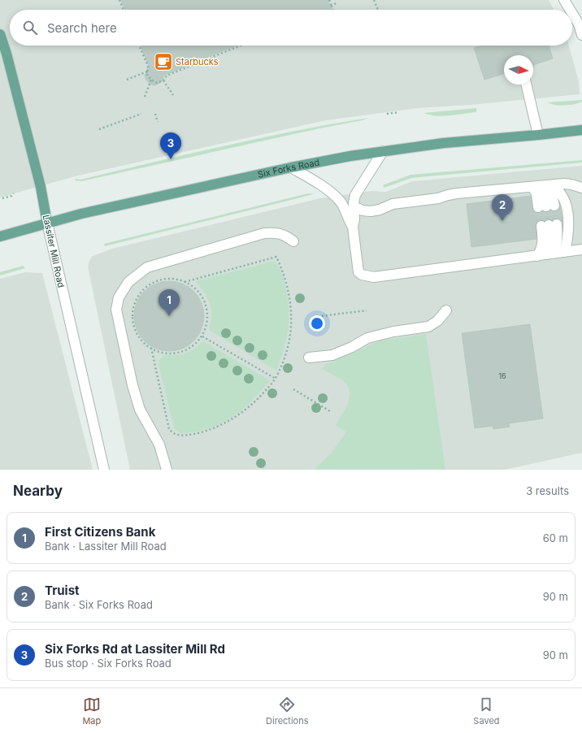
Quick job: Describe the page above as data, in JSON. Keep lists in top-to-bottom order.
{
  "streets": {
    "main road": ["Six Forks Road", "Lassiter Mill Road"]
  },
  "crossings": [
    ["Six Forks Road", "Lassiter Mill Road"]
  ],
  "places": {
    "cafe": ["Starbucks"]
  },
  "house_numbers": ["16"],
  "north": "right",
  "page": {
    "search": "Search here",
    "pins": ["3", "2", "1"],
    "heading": ["Nearby", "3 results"],
    "list": [
      {
        "mark": "1",
        "name": "First Citizens Bank",
        "note": "Bank · Lassiter Mill Road",
        "value": "60 m"
      },
      {
        "mark": "2",
        "name": "Truist",
        "note": "Bank · Six Forks Road",
        "value": "90 m"
      },
      {
        "mark": "3",
        "name": "Six Forks Rd at Lassiter Mill Rd",
        "note": "Bus stop · Six Forks Road",
        "value": "90 m"
      }
    ],
    "nav": ["Map", "Directions", "Saved"]
  }
}
